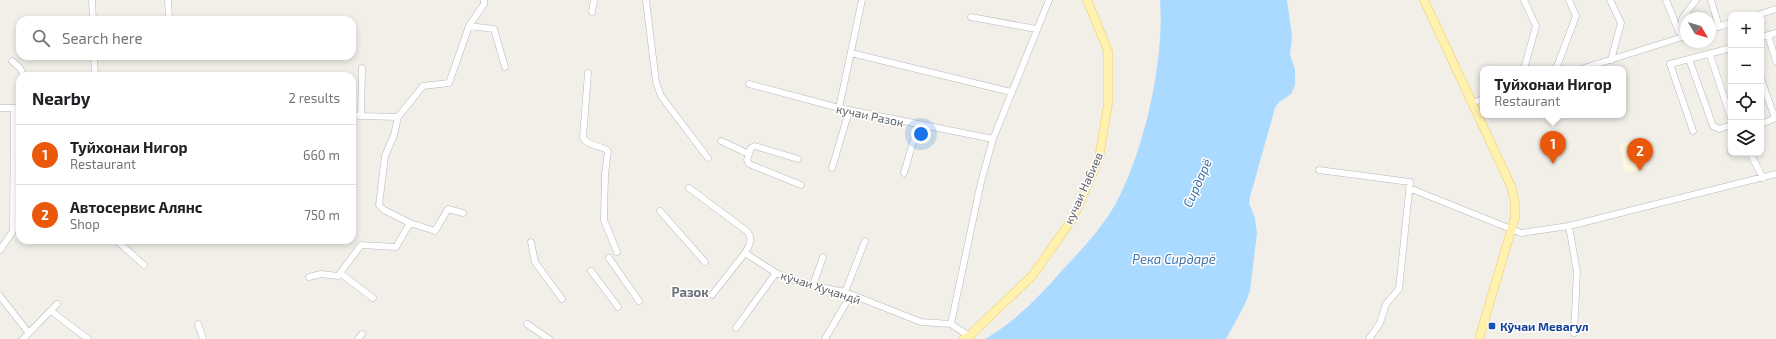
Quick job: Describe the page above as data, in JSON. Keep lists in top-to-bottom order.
{
  "streets": {
    "main road": ["кучаи Набиев"],
    "street": ["кучаи Разок", "кӯчаи Хуҷандӣ"]
  },
  "crossings": [
    ["кучаи Набиев", "кӯчаи Хуҷандӣ"]
  ],
  "districts": ["Разок"],
  "water": ["Сирдарё", "Река Сирдарё"],
  "places": {
    "transit": ["Кӯчаи Мевагул"]
  },
  "north": "bottom right",
  "page": {
    "map_buttons": ["+", "−"],
    "search": "Search here",
    "popup": ["Туйхонаи Нигор", "Restaurant"],
    "heading": ["Nearby", "2 results"],
    "list": [
      {
        "mark": "1",
        "name": "Туйхонаи Нигор",
        "note": "Restaurant",
        "value": "660 m"
      },
      {
        "mark": "2",
        "name": "Автосервис Алянс",
        "note": "Shop",
        "value": "750 m"
      }
    ],
    "pins": ["1", "2"]
  }
}
